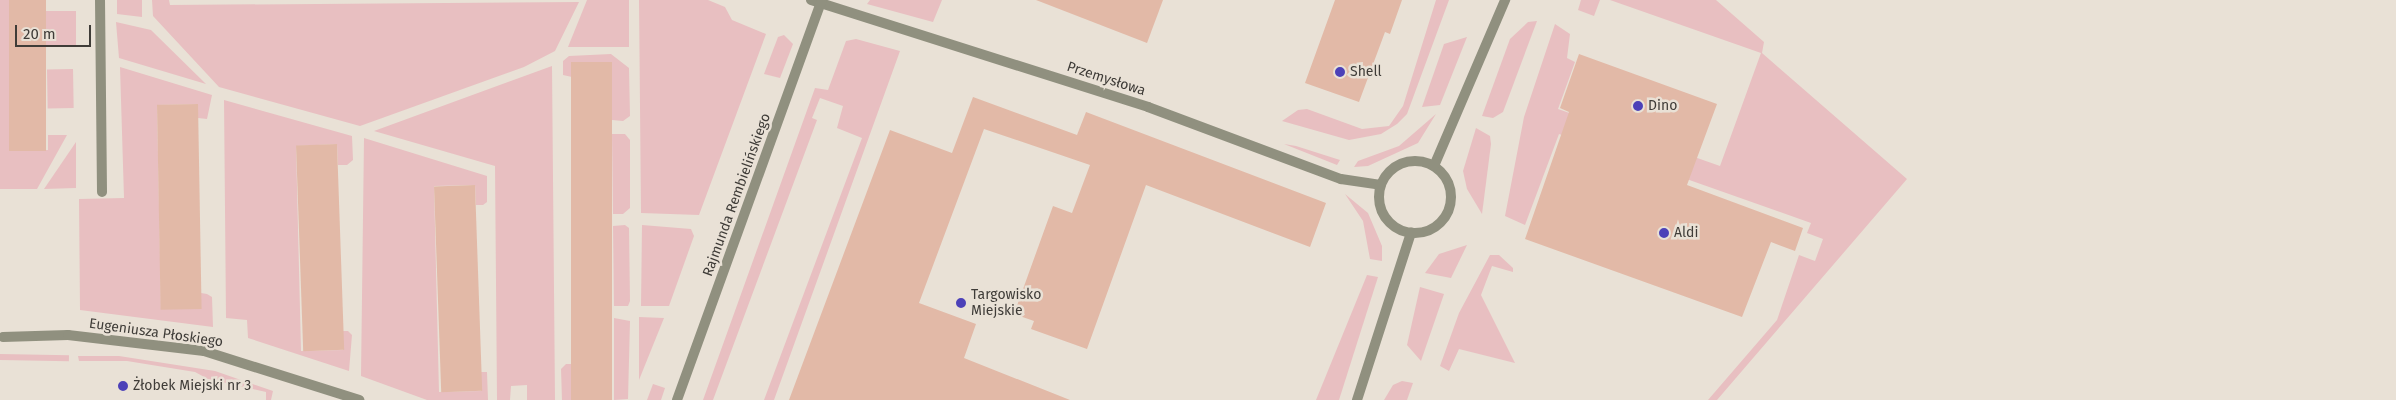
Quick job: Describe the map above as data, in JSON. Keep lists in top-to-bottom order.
{
  "streets": {
    "street": ["Przemysłowa", "Rajmunda Rembielińskiego", "Eugeniusza Płoskiego"]
  },
  "crossings": [
    ["Przemysłowa", "Rajmunda Rembielińskiego"]
  ],
  "places": [
    "Shell",
    "Dino",
    "Aldi",
    "Targowisko Miejskie",
    "Żłobek Miejski nr 3"
  ],
  "scale_bar": "20 m"
}
